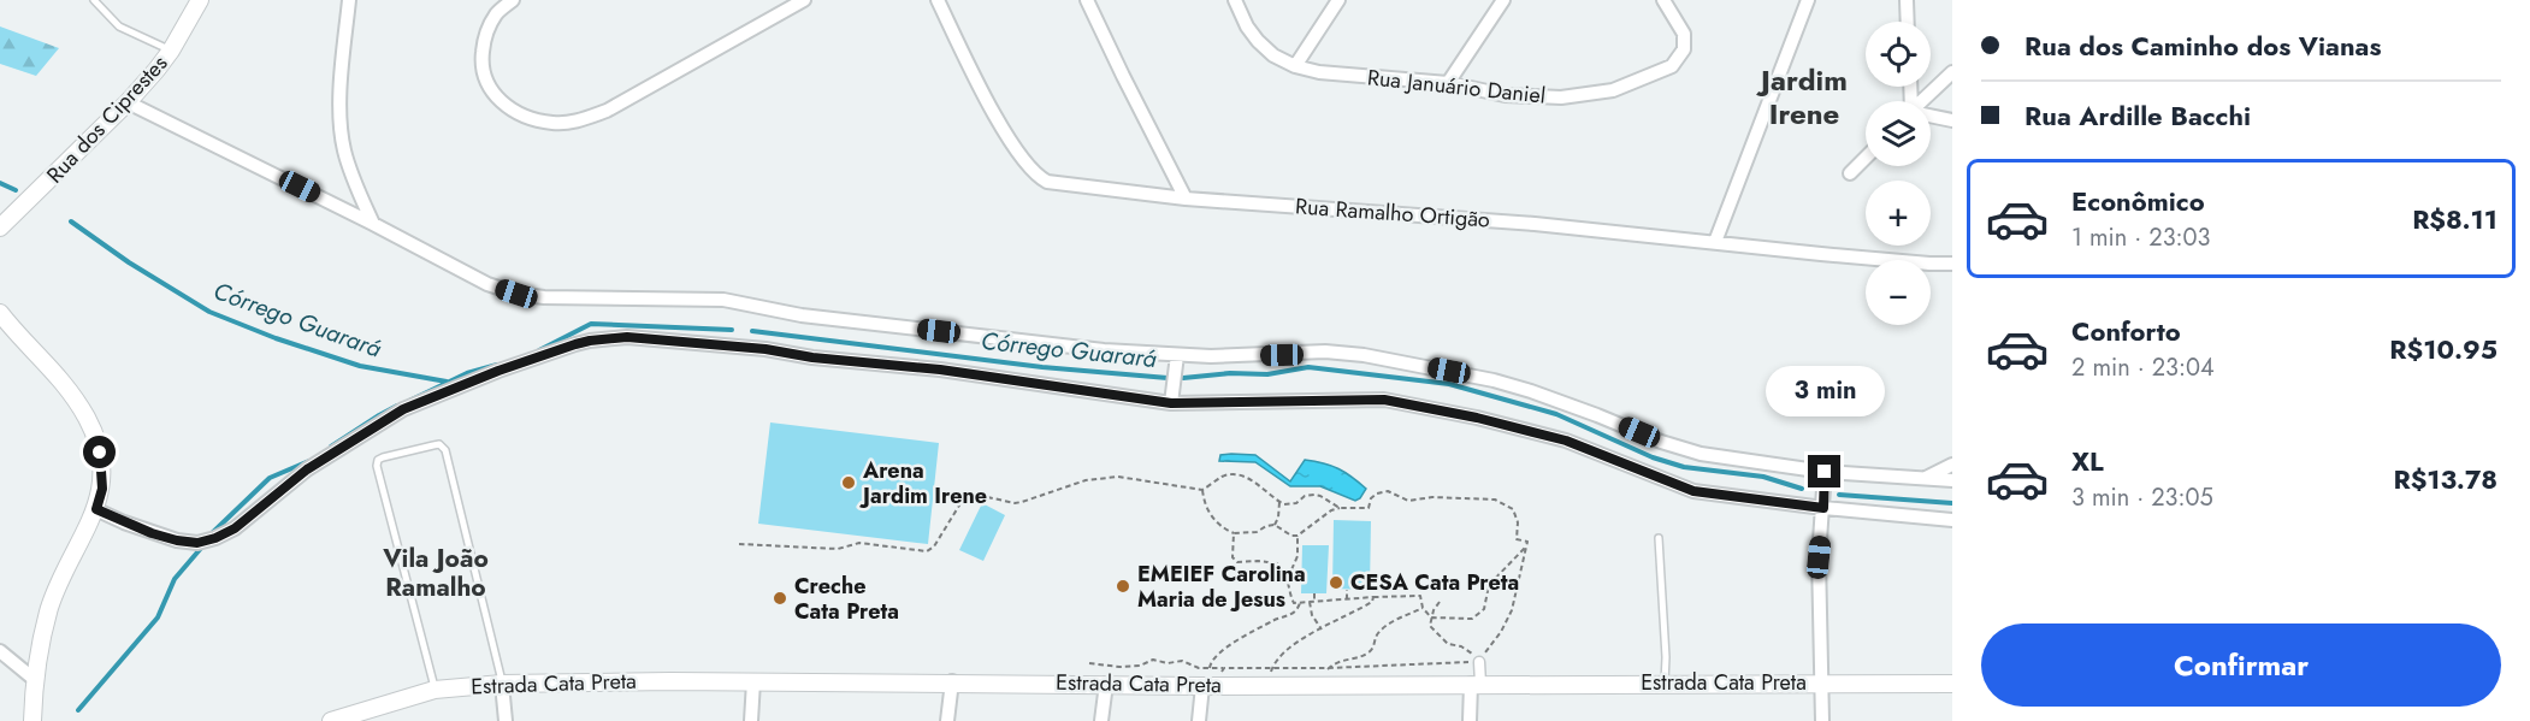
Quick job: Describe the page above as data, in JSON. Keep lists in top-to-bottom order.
{
  "streets": {
    "street": [
      "Rua Januário Daniel",
      "Rua dos Ciprestes",
      "Rua Ramalho Ortigão",
      "Estrada Cata Preta"
    ]
  },
  "districts": ["Jardim Irene", "Vila João Ramalho"],
  "water": ["Córrego Guarará"],
  "places": [
    "Arena Jardim Irene",
    "CESA Cata Preta",
    "EMEIEF Carolina Maria de Jesus",
    "Creche Cata Preta"
  ],
  "page": {
    "banner": ["Rua dos Caminho dos Vianas", "Rua Ardille Bacchi"],
    "map_buttons": ["+", "−"],
    "list": [
      {
        "name": "Econômico",
        "note": "1 min · 23:03",
        "value": "R$8.11"
      },
      {
        "name": "Conforto",
        "note": "2 min · 23:04",
        "value": "R$10.95"
      },
      {
        "name": "XL",
        "note": "3 min · 23:05",
        "value": "R$13.78"
      }
    ],
    "bubble": "3 min",
    "buttons": "Confirmar"
  }
}
